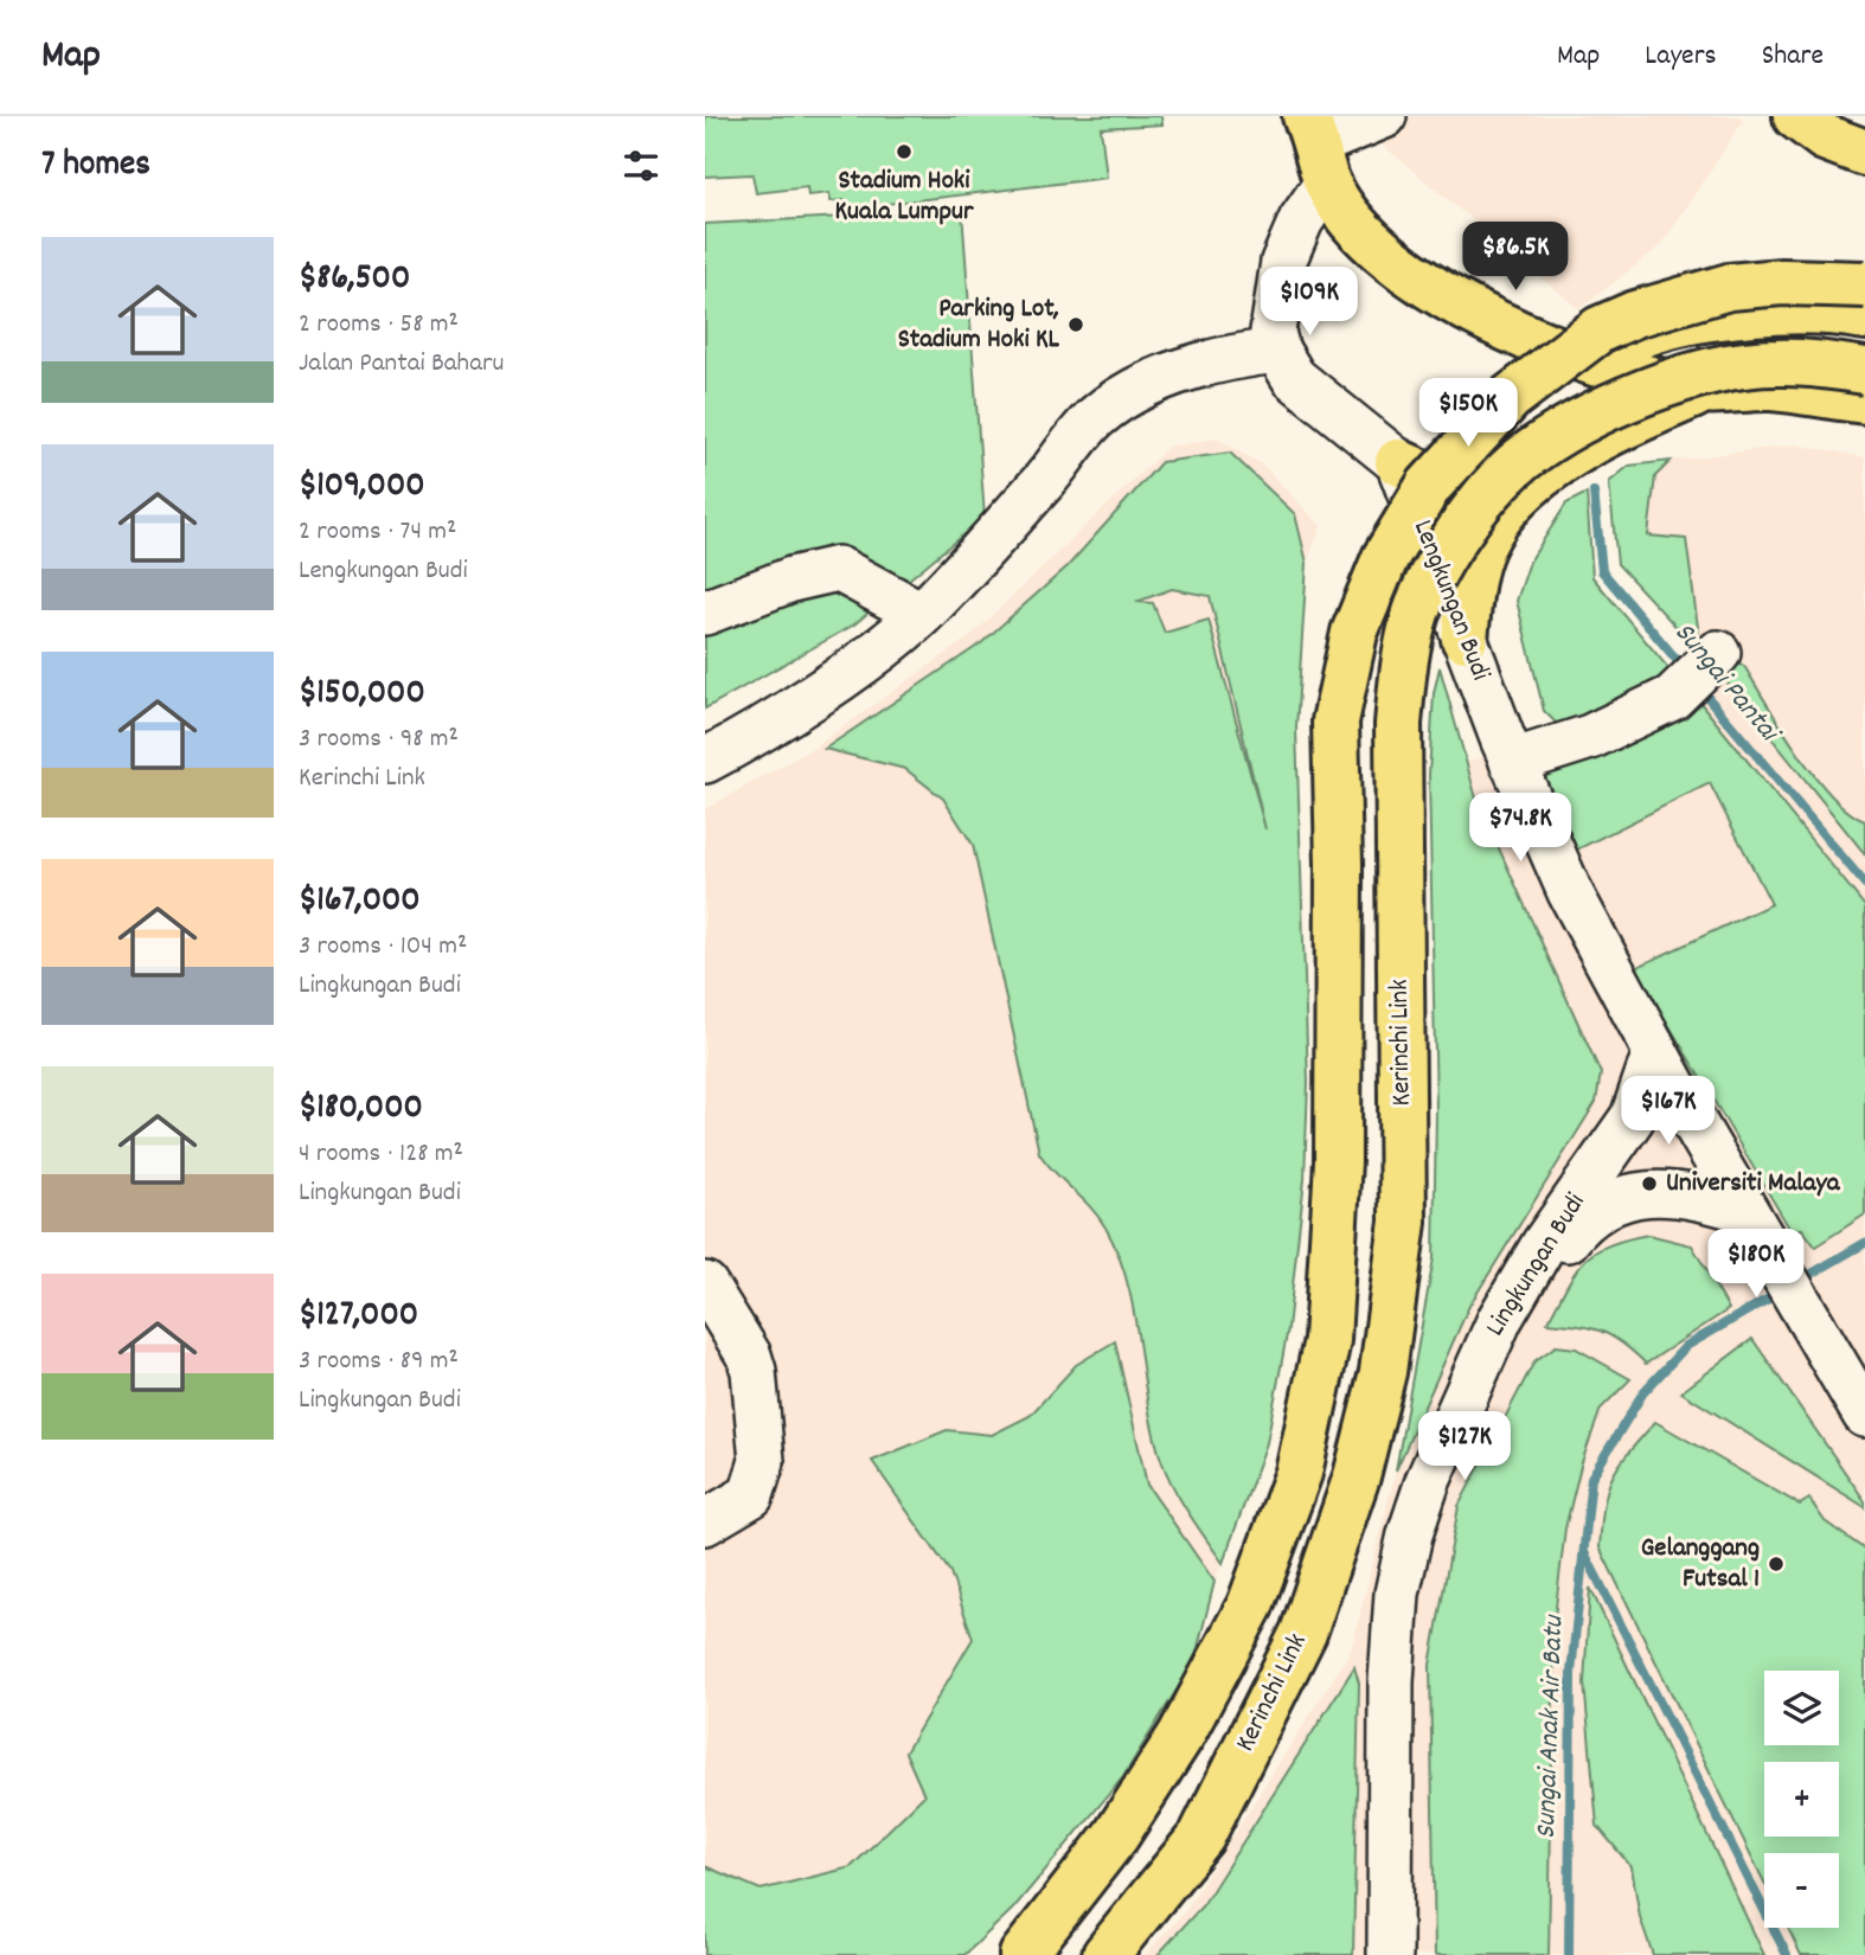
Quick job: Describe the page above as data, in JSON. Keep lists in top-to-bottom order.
{
  "streets": {
    "main road": ["Kerinchi Link"],
    "street": ["Lengkungan Budi", "Lingkungan Budi"]
  },
  "crossings": [
    ["Lengkungan Budi", "Lingkungan Budi"]
  ],
  "water": ["Sungai Pantai", "Sungai Anak Air Batu"],
  "places": [
    "Stadium Hoki Kuala Lumpur",
    "Parking Lot, Stadium Hoki KL",
    "Universiti Malaya",
    "Gelanggang Futsal 1"
  ],
  "page": {
    "header": "Map",
    "nav": ["Map", "Layers", "Share"],
    "heading": "7 homes",
    "list": [
      {
        "name": "$86,500",
        "note": "2 rooms · 58 m² · Jalan Pantai Baharu"
      },
      {
        "name": "$109,000",
        "note": "2 rooms · 74 m² · Lengkungan Budi"
      },
      {
        "name": "$150,000",
        "note": "3 rooms · 98 m² · Kerinchi Link"
      },
      {
        "name": "$167,000",
        "note": "3 rooms · 104 m² · Lingkungan Budi"
      },
      {
        "name": "$180,000",
        "note": "4 rooms · 128 m² · Lingkungan Budi"
      },
      {
        "name": "$127,000",
        "note": "3 rooms · 89 m² · Lingkungan Budi"
      }
    ],
    "price": [
      "$86.5K",
      "$109K",
      "$150K",
      "$74.8K",
      "$167K",
      "$180K",
      "$127K"
    ],
    "map_buttons": ["+", "−"]
  }
}
